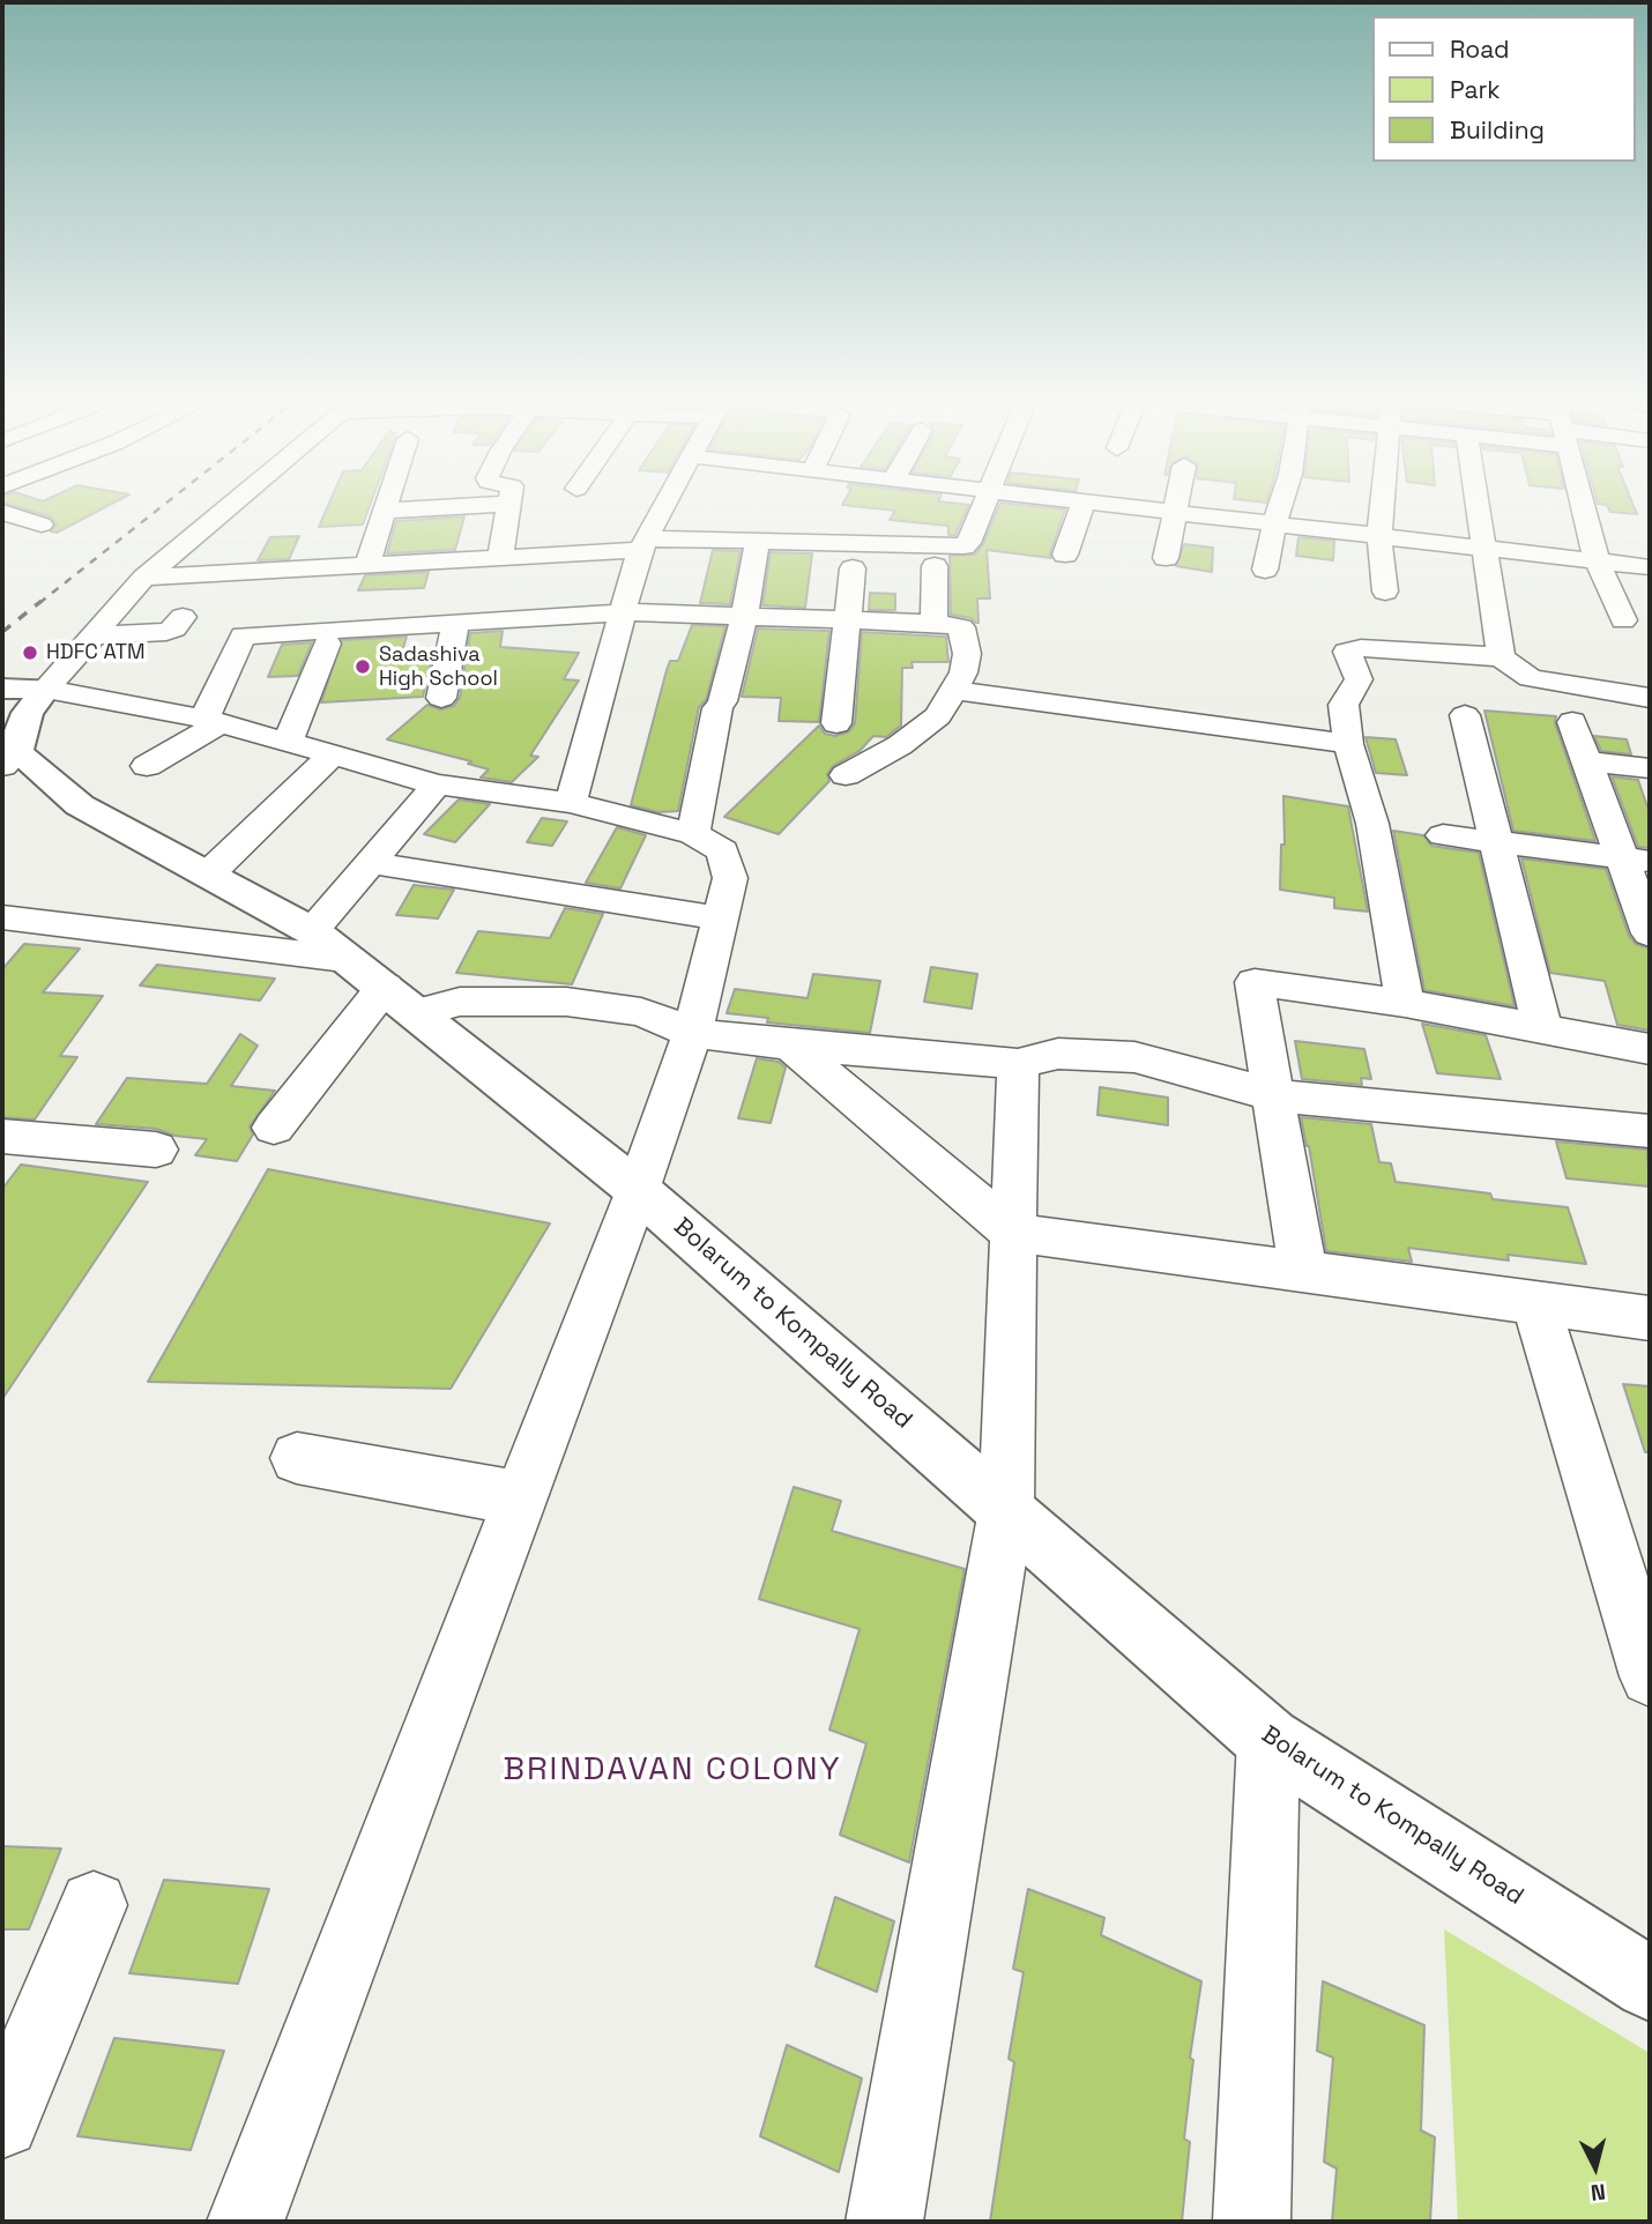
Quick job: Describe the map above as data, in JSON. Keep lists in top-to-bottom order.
{
  "streets": {
    "main road": ["Bolarum to Kompally Road"]
  },
  "districts": ["BRINDAVAN COLONY"],
  "places": ["HDFC ATM", "Sadashiva High School"],
  "legend": ["Road", "Park", "Building"],
  "north": "bottom"
}
